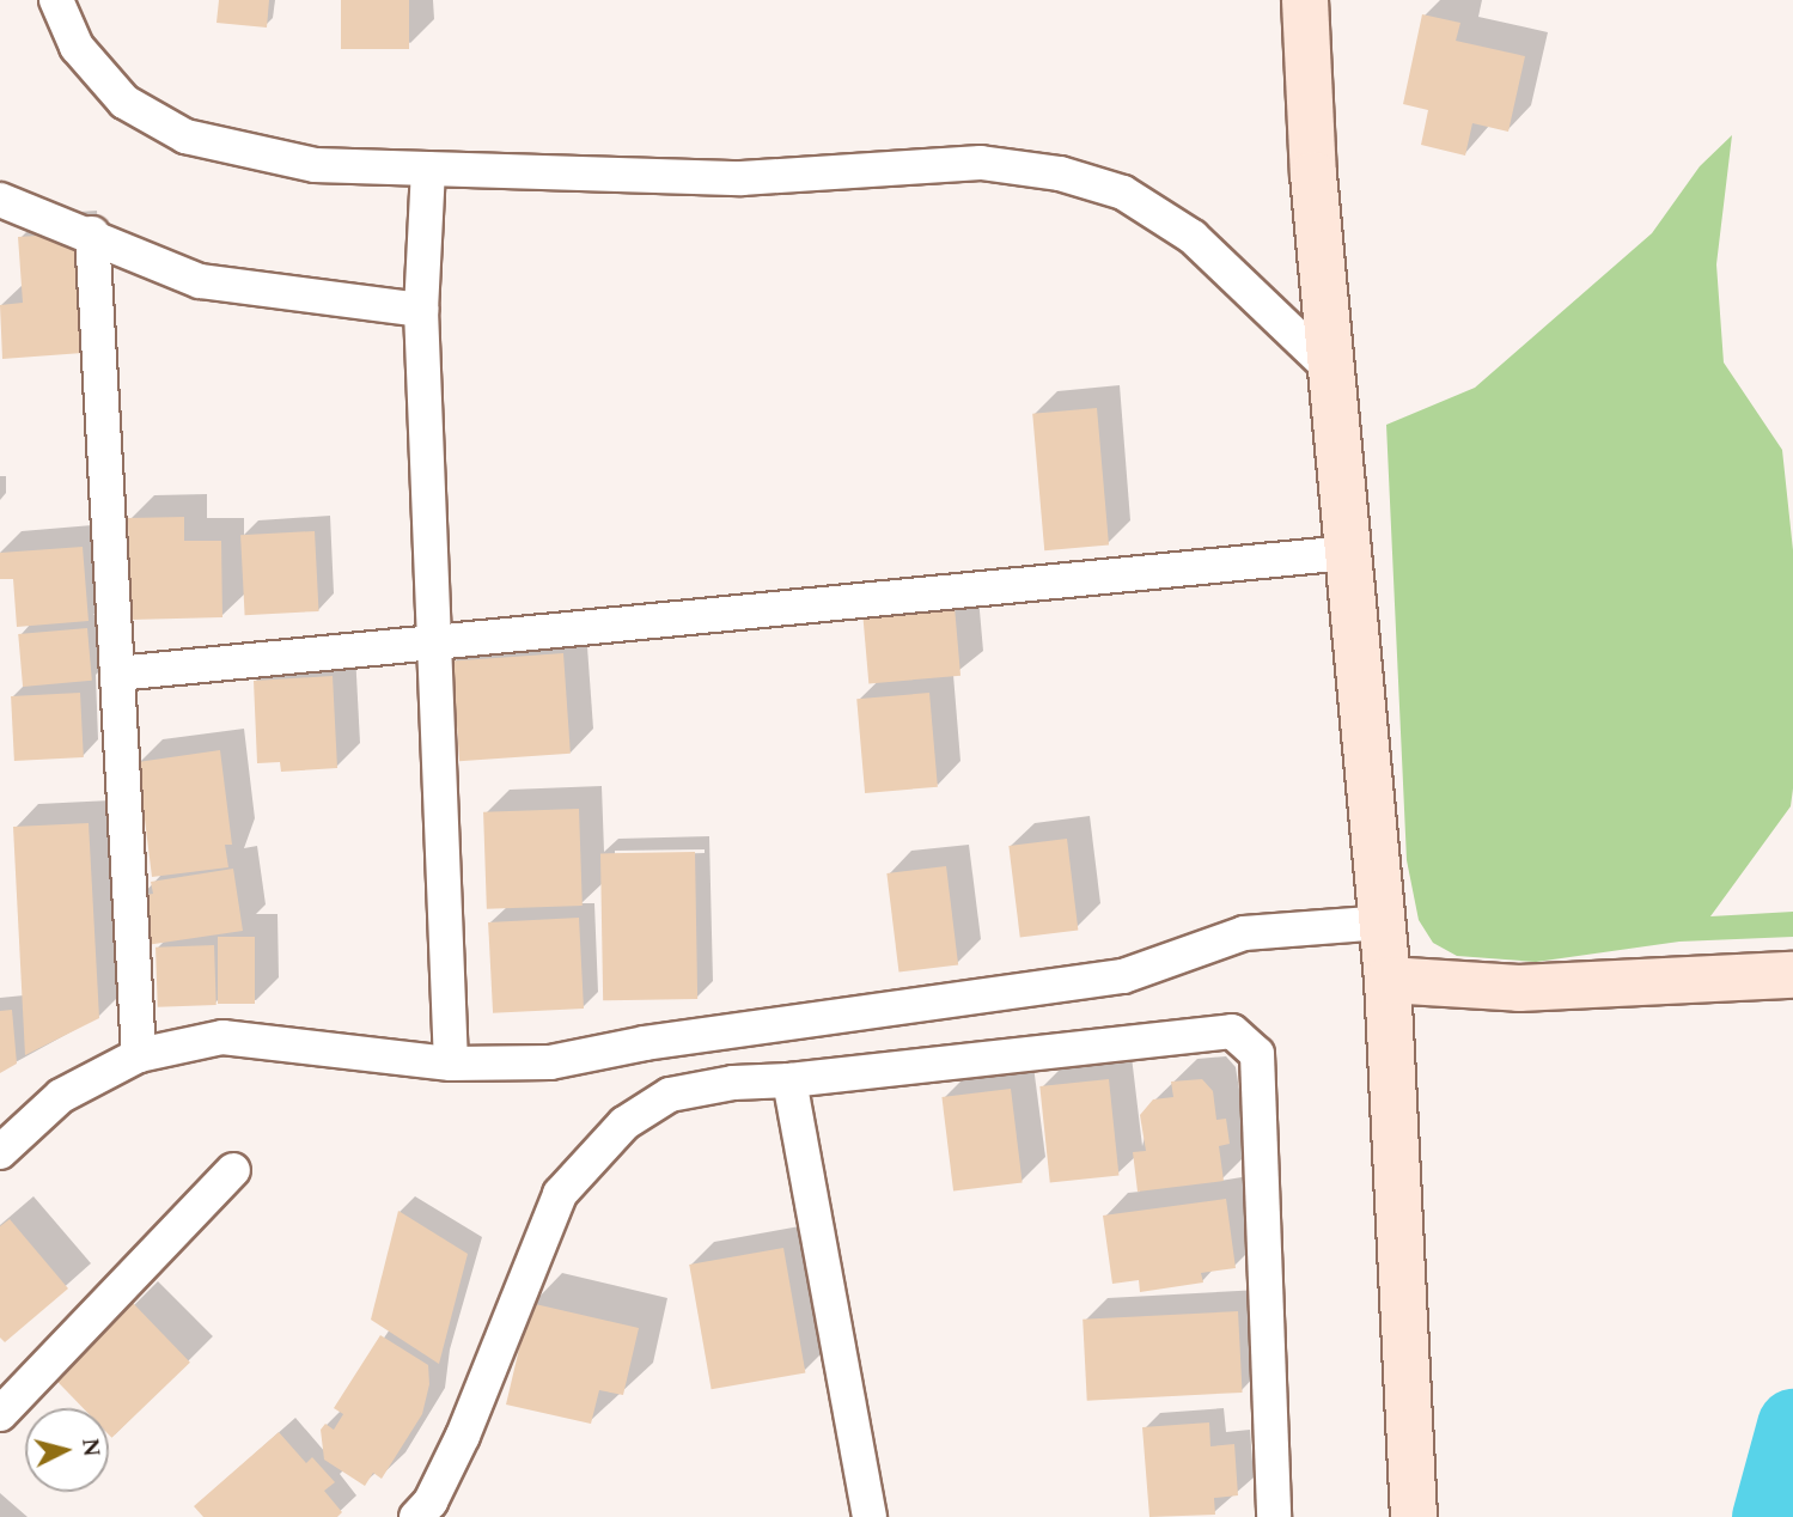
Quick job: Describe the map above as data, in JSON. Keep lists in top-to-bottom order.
{
  "north": "right"
}
